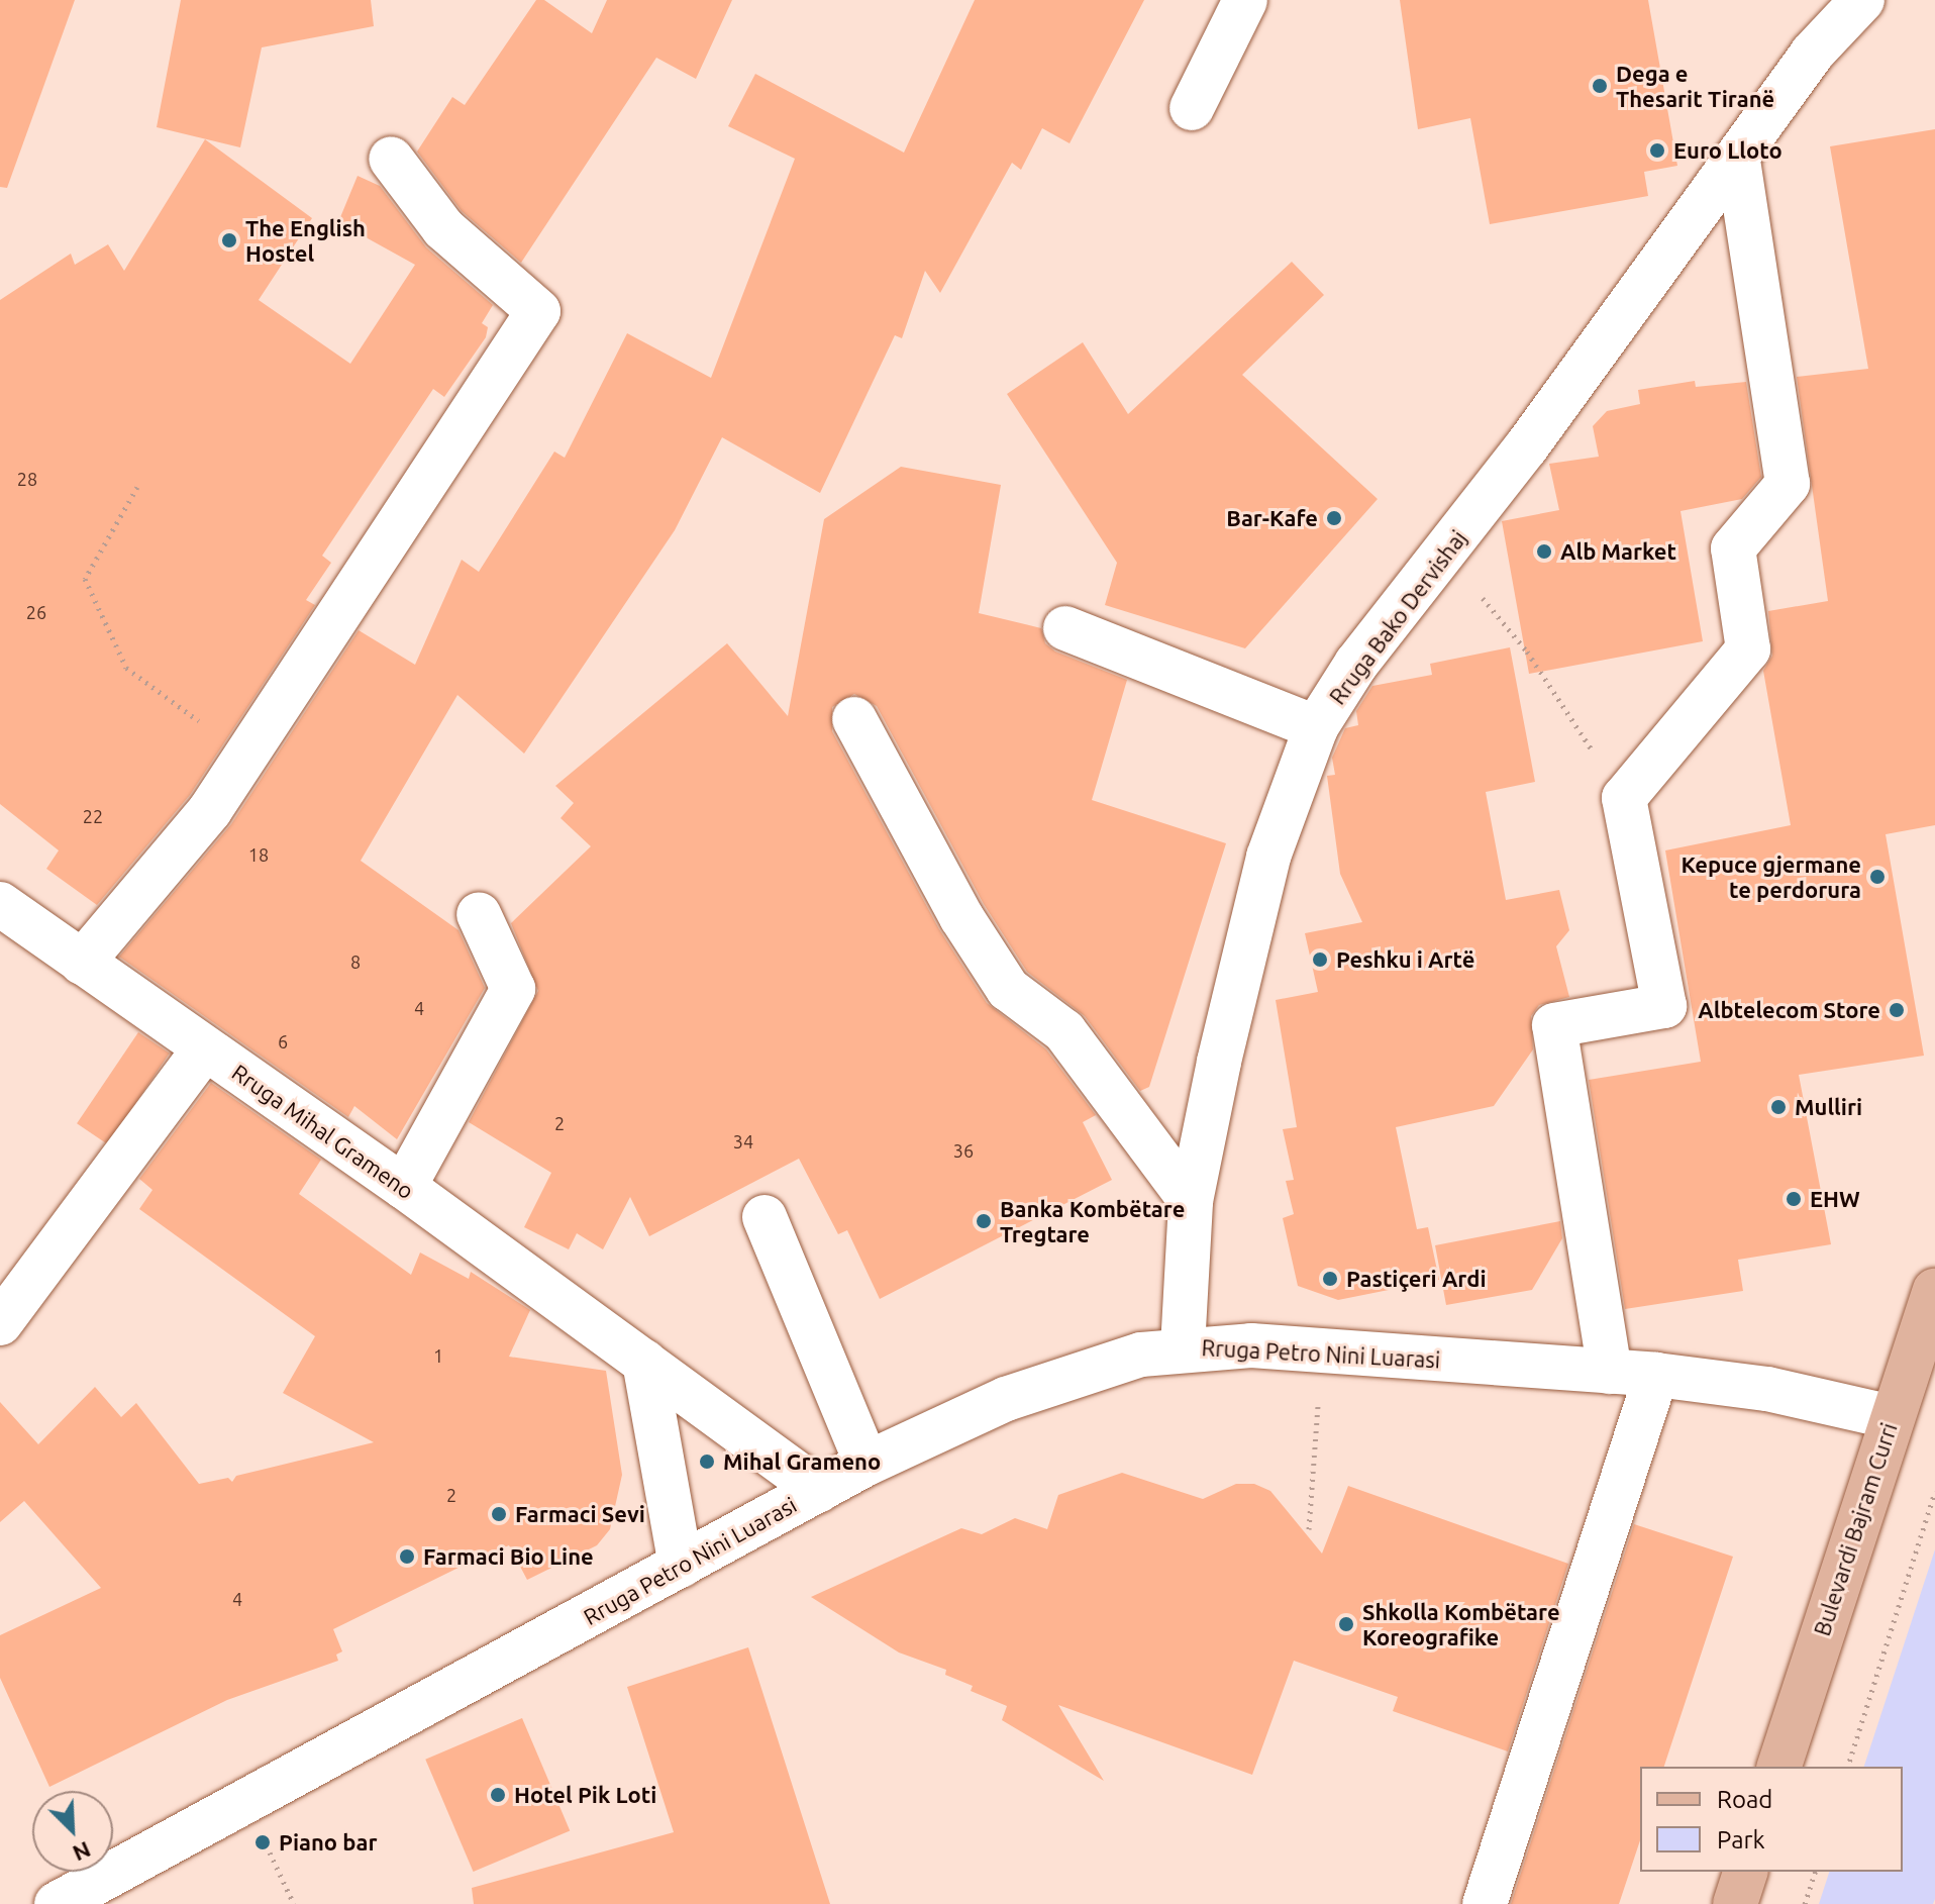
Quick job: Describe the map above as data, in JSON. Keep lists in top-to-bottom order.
{
  "streets": {
    "main road": ["Bulevardi Bajram Curri"],
    "street": ["Rruga Bako Dervishaj", "Rruga Mihal Grameno", "Rruga Petro Nini Luarasi"]
  },
  "crossings": [
    ["Rruga Bako Dervishaj", "Rruga Petro Nini Luarasi"],
    ["Rruga Mihal Grameno", "Rruga Petro Nini Luarasi"],
    ["Rruga Petro Nini Luarasi", "Bulevardi Bajram Curri"]
  ],
  "places": [
    "Dega e Thesarit Tiranë",
    "Euro Lloto",
    "The English Hostel",
    "Bar-Kafe",
    "Alb Market",
    "Kepuce gjermane te perdorura",
    "Peshku i Artë",
    "Albtelecom Store",
    "Mulliri",
    "EHW",
    "Banka Kombëtare Tregtare",
    "Pastiçeri Ardi",
    "Mihal Grameno",
    "Farmaci Sevi",
    "Farmaci Bio Line",
    "Shkolla Kombëtare Koreografike",
    "Hotel Pik Loti",
    "Piano bar"
  ],
  "house_numbers": [
    "28",
    "26",
    "22",
    "18",
    "8",
    "4",
    "6",
    "2",
    "34",
    "36",
    "1",
    "2",
    "4"
  ],
  "legend": ["Road", "Park"],
  "north": "bottom right"
}
